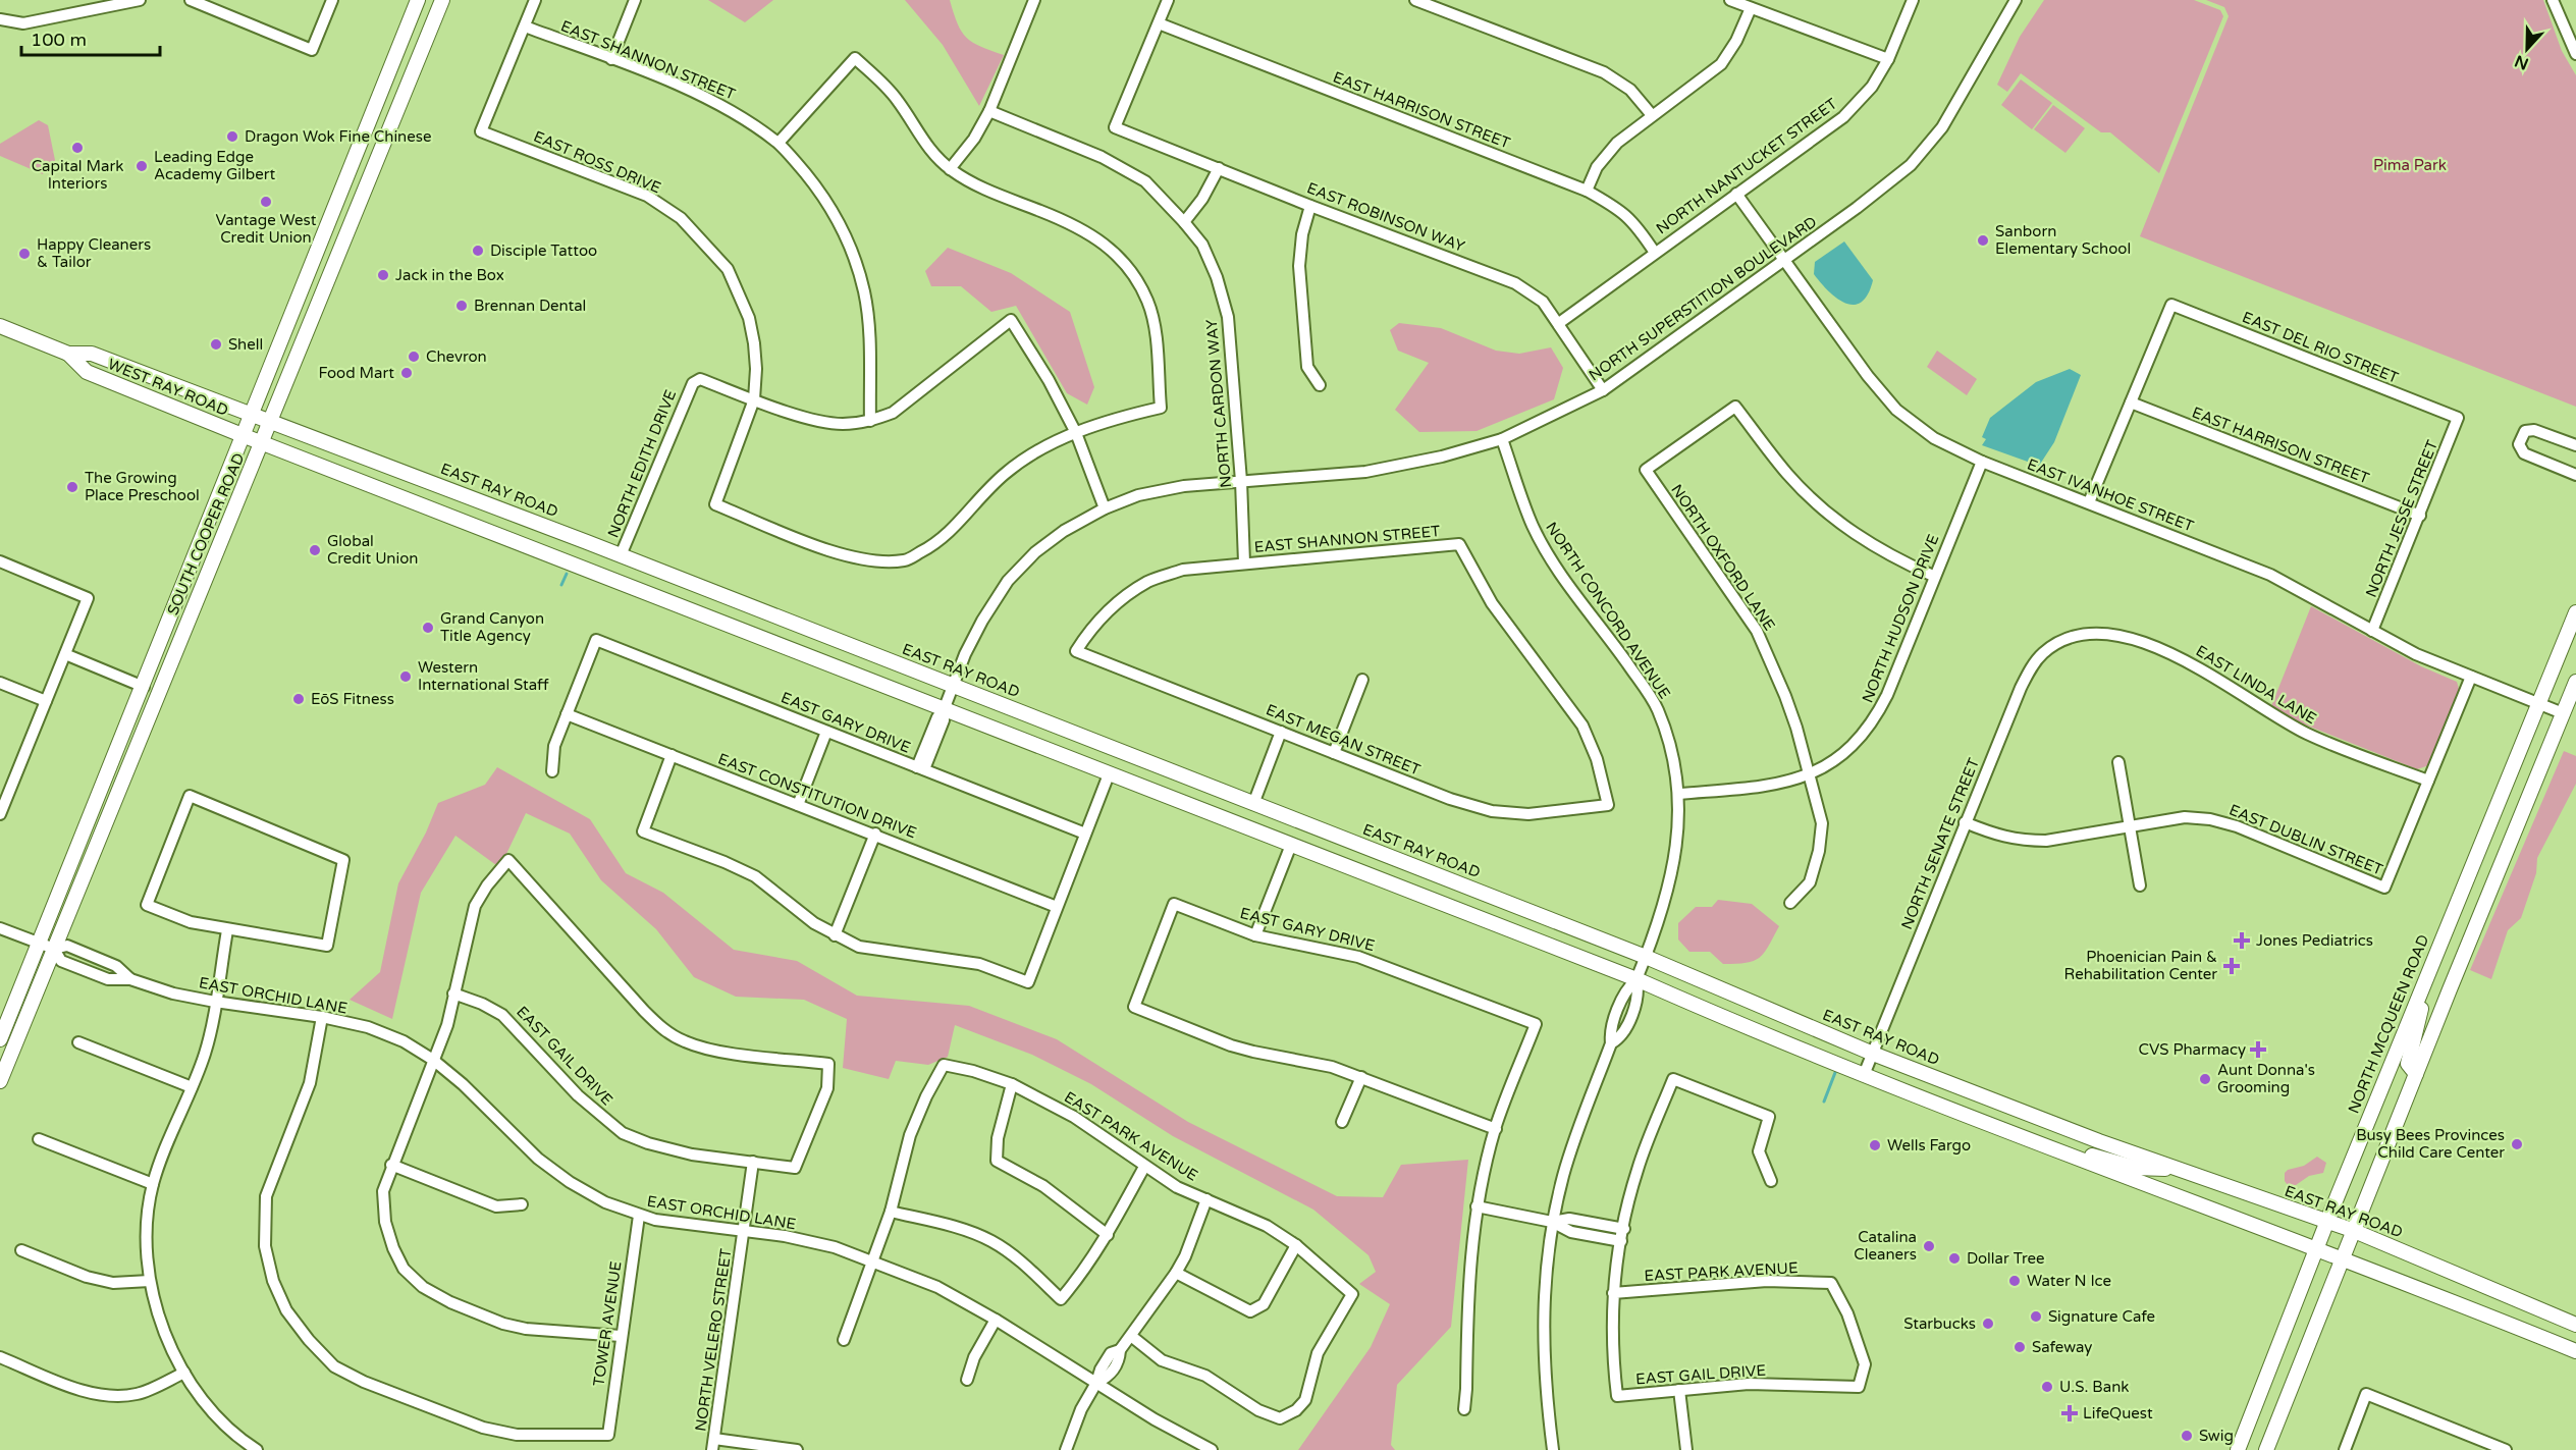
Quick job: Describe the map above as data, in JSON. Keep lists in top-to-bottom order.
{
  "streets": {
    "main road": [
      "WEST RAY ROAD",
      "EAST RAY ROAD",
      "SOUTH COOPER ROAD",
      "NORTH MCQUEEN ROAD"
    ],
    "street": [
      "EAST SHANNON STREET",
      "EAST HARRISON STREET",
      "EAST ROSS DRIVE",
      "NORTH NANTUCKET STREET",
      "EAST ROBINSON WAY",
      "NORTH SUPERSTITION BOULEVARD",
      "EAST DEL RIO STREET",
      "NORTH CARDON WAY",
      "NORTH EDITH DRIVE",
      "EAST IVANHOE STREET",
      "NORTH JESSE STREET",
      "NORTH OXFORD LANE",
      "NORTH CONCORD AVENUE",
      "NORTH HUDSON DRIVE",
      "EAST LINDA LANE",
      "EAST GARY DRIVE",
      "EAST MEGAN STREET",
      "EAST CONSTITUTION DRIVE",
      "EAST DUBLIN STREET",
      "NORTH SENATE STREET",
      "EAST ORCHID LANE",
      "EAST GAIL DRIVE",
      "EAST PARK AVENUE",
      "TOWER AVENUE",
      "NORTH VELERO STREET"
    ]
  },
  "crossings": [
    ["EAST SHANNON STREET", "EAST ROSS DRIVE"],
    ["EAST SHANNON STREET", "NORTH CARDON WAY"],
    ["EAST SHANNON STREET", "EAST MEGAN STREET"],
    ["EAST HARRISON STREET", "NORTH NANTUCKET STREET"],
    ["EAST HARRISON STREET", "EAST ROBINSON WAY"],
    ["EAST HARRISON STREET", "EAST DEL RIO STREET"],
    ["EAST HARRISON STREET", "NORTH JESSE STREET"],
    ["EAST ROSS DRIVE", "NORTH EDITH DRIVE"],
    ["NORTH NANTUCKET STREET", "EAST ROBINSON WAY"],
    ["NORTH NANTUCKET STREET", "EAST IVANHOE STREET"],
    ["EAST ROBINSON WAY", "NORTH SUPERSTITION BOULEVARD"],
    ["NORTH SUPERSTITION BOULEVARD", "NORTH CARDON WAY"],
    ["NORTH SUPERSTITION BOULEVARD", "EAST RAY ROAD"],
    ["NORTH SUPERSTITION BOULEVARD", "EAST IVANHOE STREET"],
    ["NORTH SUPERSTITION BOULEVARD", "NORTH CONCORD AVENUE"],
    ["EAST DEL RIO STREET", "NORTH JESSE STREET"],
    ["WEST RAY ROAD", "EAST RAY ROAD"],
    ["WEST RAY ROAD", "SOUTH COOPER ROAD"],
    ["NORTH EDITH DRIVE", "EAST RAY ROAD"],
    ["EAST RAY ROAD", "SOUTH COOPER ROAD"],
    ["EAST RAY ROAD", "NORTH CONCORD AVENUE"],
    ["EAST RAY ROAD", "NORTH SENATE STREET"],
    ["EAST RAY ROAD", "NORTH MCQUEEN ROAD"],
    ["EAST IVANHOE STREET", "NORTH JESSE STREET"],
    ["EAST IVANHOE STREET", "NORTH HUDSON DRIVE"],
    ["EAST IVANHOE STREET", "NORTH MCQUEEN ROAD"],
    ["SOUTH COOPER ROAD", "EAST ORCHID LANE"],
    ["NORTH OXFORD LANE", "NORTH HUDSON DRIVE"],
    ["NORTH CONCORD AVENUE", "NORTH HUDSON DRIVE"],
    ["EAST LINDA LANE", "EAST DUBLIN STREET"],
    ["EAST LINDA LANE", "NORTH SENATE STREET"],
    ["EAST GARY DRIVE", "EAST CONSTITUTION DRIVE"],
    ["EAST DUBLIN STREET", "NORTH SENATE STREET"],
    ["EAST ORCHID LANE", "TOWER AVENUE"],
    ["EAST ORCHID LANE", "NORTH VELERO STREET"],
    ["EAST GAIL DRIVE", "EAST PARK AVENUE"],
    ["EAST GAIL DRIVE", "NORTH VELERO STREET"]
  ],
  "parks": ["Pima Park"],
  "places": {
    "other": [
      "Dragon Wok Fine Chinese",
      "Capital Mark Interiors",
      "Leading Edge Academy Gilbert",
      "Vantage West Credit Union",
      "Sanborn Elementary School",
      "Disciple Tattoo",
      "Happy Cleaners & Tailor",
      "Jack in the Box",
      "Brennan Dental",
      "Shell",
      "Chevron",
      "Food Mart",
      "The Growing Place Preschool",
      "Global Credit Union",
      "Grand Canyon Title Agency",
      "Western International Staff",
      "EōS Fitness",
      "Aunt Donna's Grooming",
      "Busy Bees Provinces Child Care Center",
      "Wells Fargo",
      "Catalina Cleaners",
      "Dollar Tree",
      "Water N Ice",
      "Signature Cafe",
      "Starbucks",
      "Safeway",
      "U.S. Bank",
      "Swig"
    ],
    "health": [
      "Jones Pediatrics",
      "Phoenician Pain & Rehabilitation Center",
      "CVS Pharmacy",
      "LifeQuest"
    ]
  },
  "scale_bar": "100 m",
  "north": "bottom"
}
